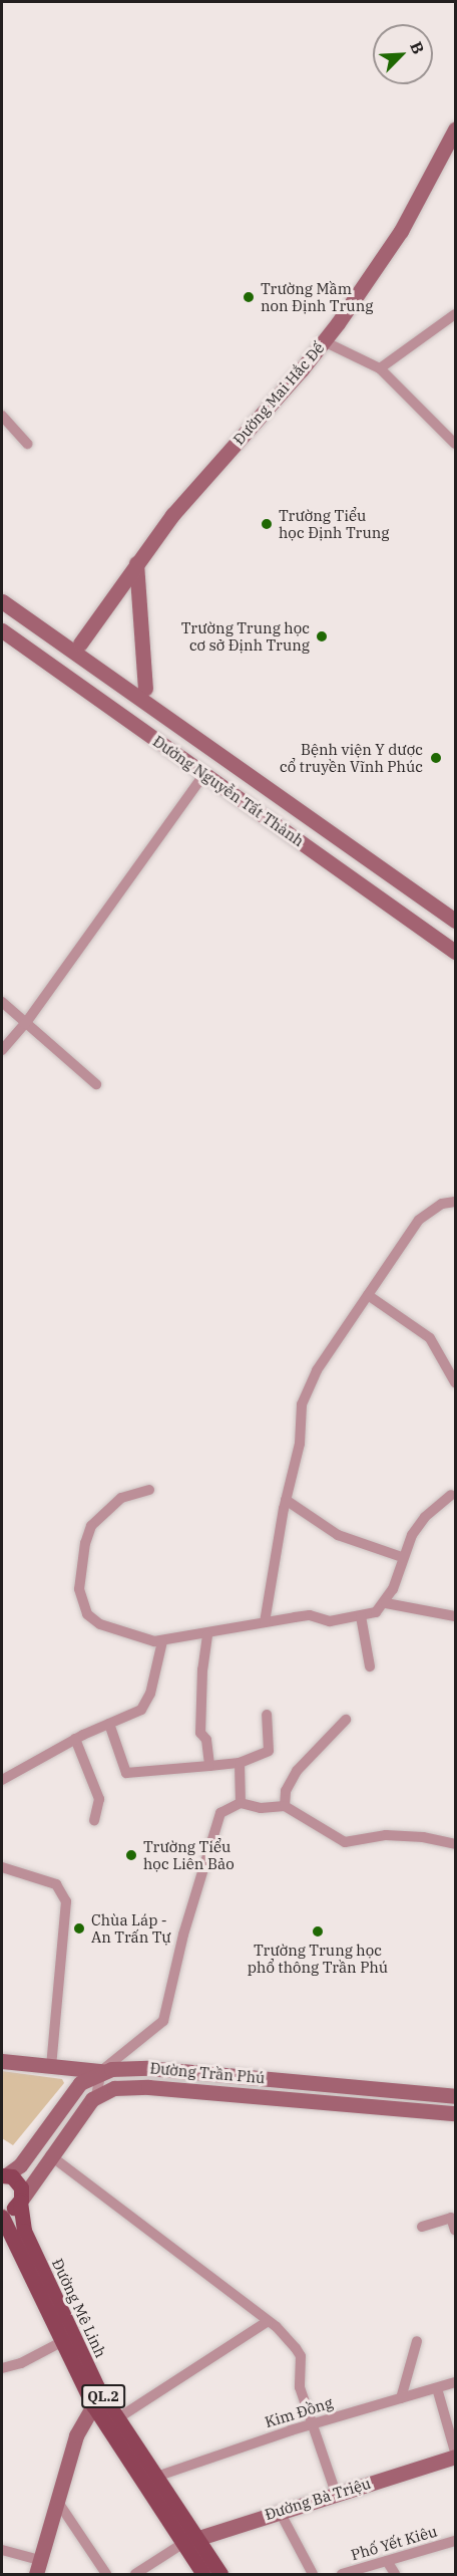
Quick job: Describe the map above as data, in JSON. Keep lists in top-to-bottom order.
{
  "streets": {
    "main road": [
      "Đường Mai Hắc Đế",
      "Đường Nguyễn Tất Thành",
      "Đường Trần Phú",
      "Đường Mê Linh",
      "QL.2",
      "Đường Bà Triệu"
    ],
    "street": ["Kim Đồng", "Phố Yết Kiêu"]
  },
  "crossings": [
    ["Đường Mê Linh", "QL.2"],
    ["Đường Mê Linh", "Kim Đồng"],
    ["Đường Mê Linh", "Đường Bà Triệu"]
  ],
  "places": [
    "Trường Mầm non Định Trung",
    "Trường Tiểu học Định Trung",
    "Trường Trung học cơ sở Định Trung",
    "Bệnh viện Y dược cổ truyền Vĩnh Phúc",
    "Trường Tiểu học Liên Bảo",
    "Chùa Láp - An Trấn Tự",
    "Trường Trung học phổ thông Trần Phú"
  ],
  "north": "top right"
}
